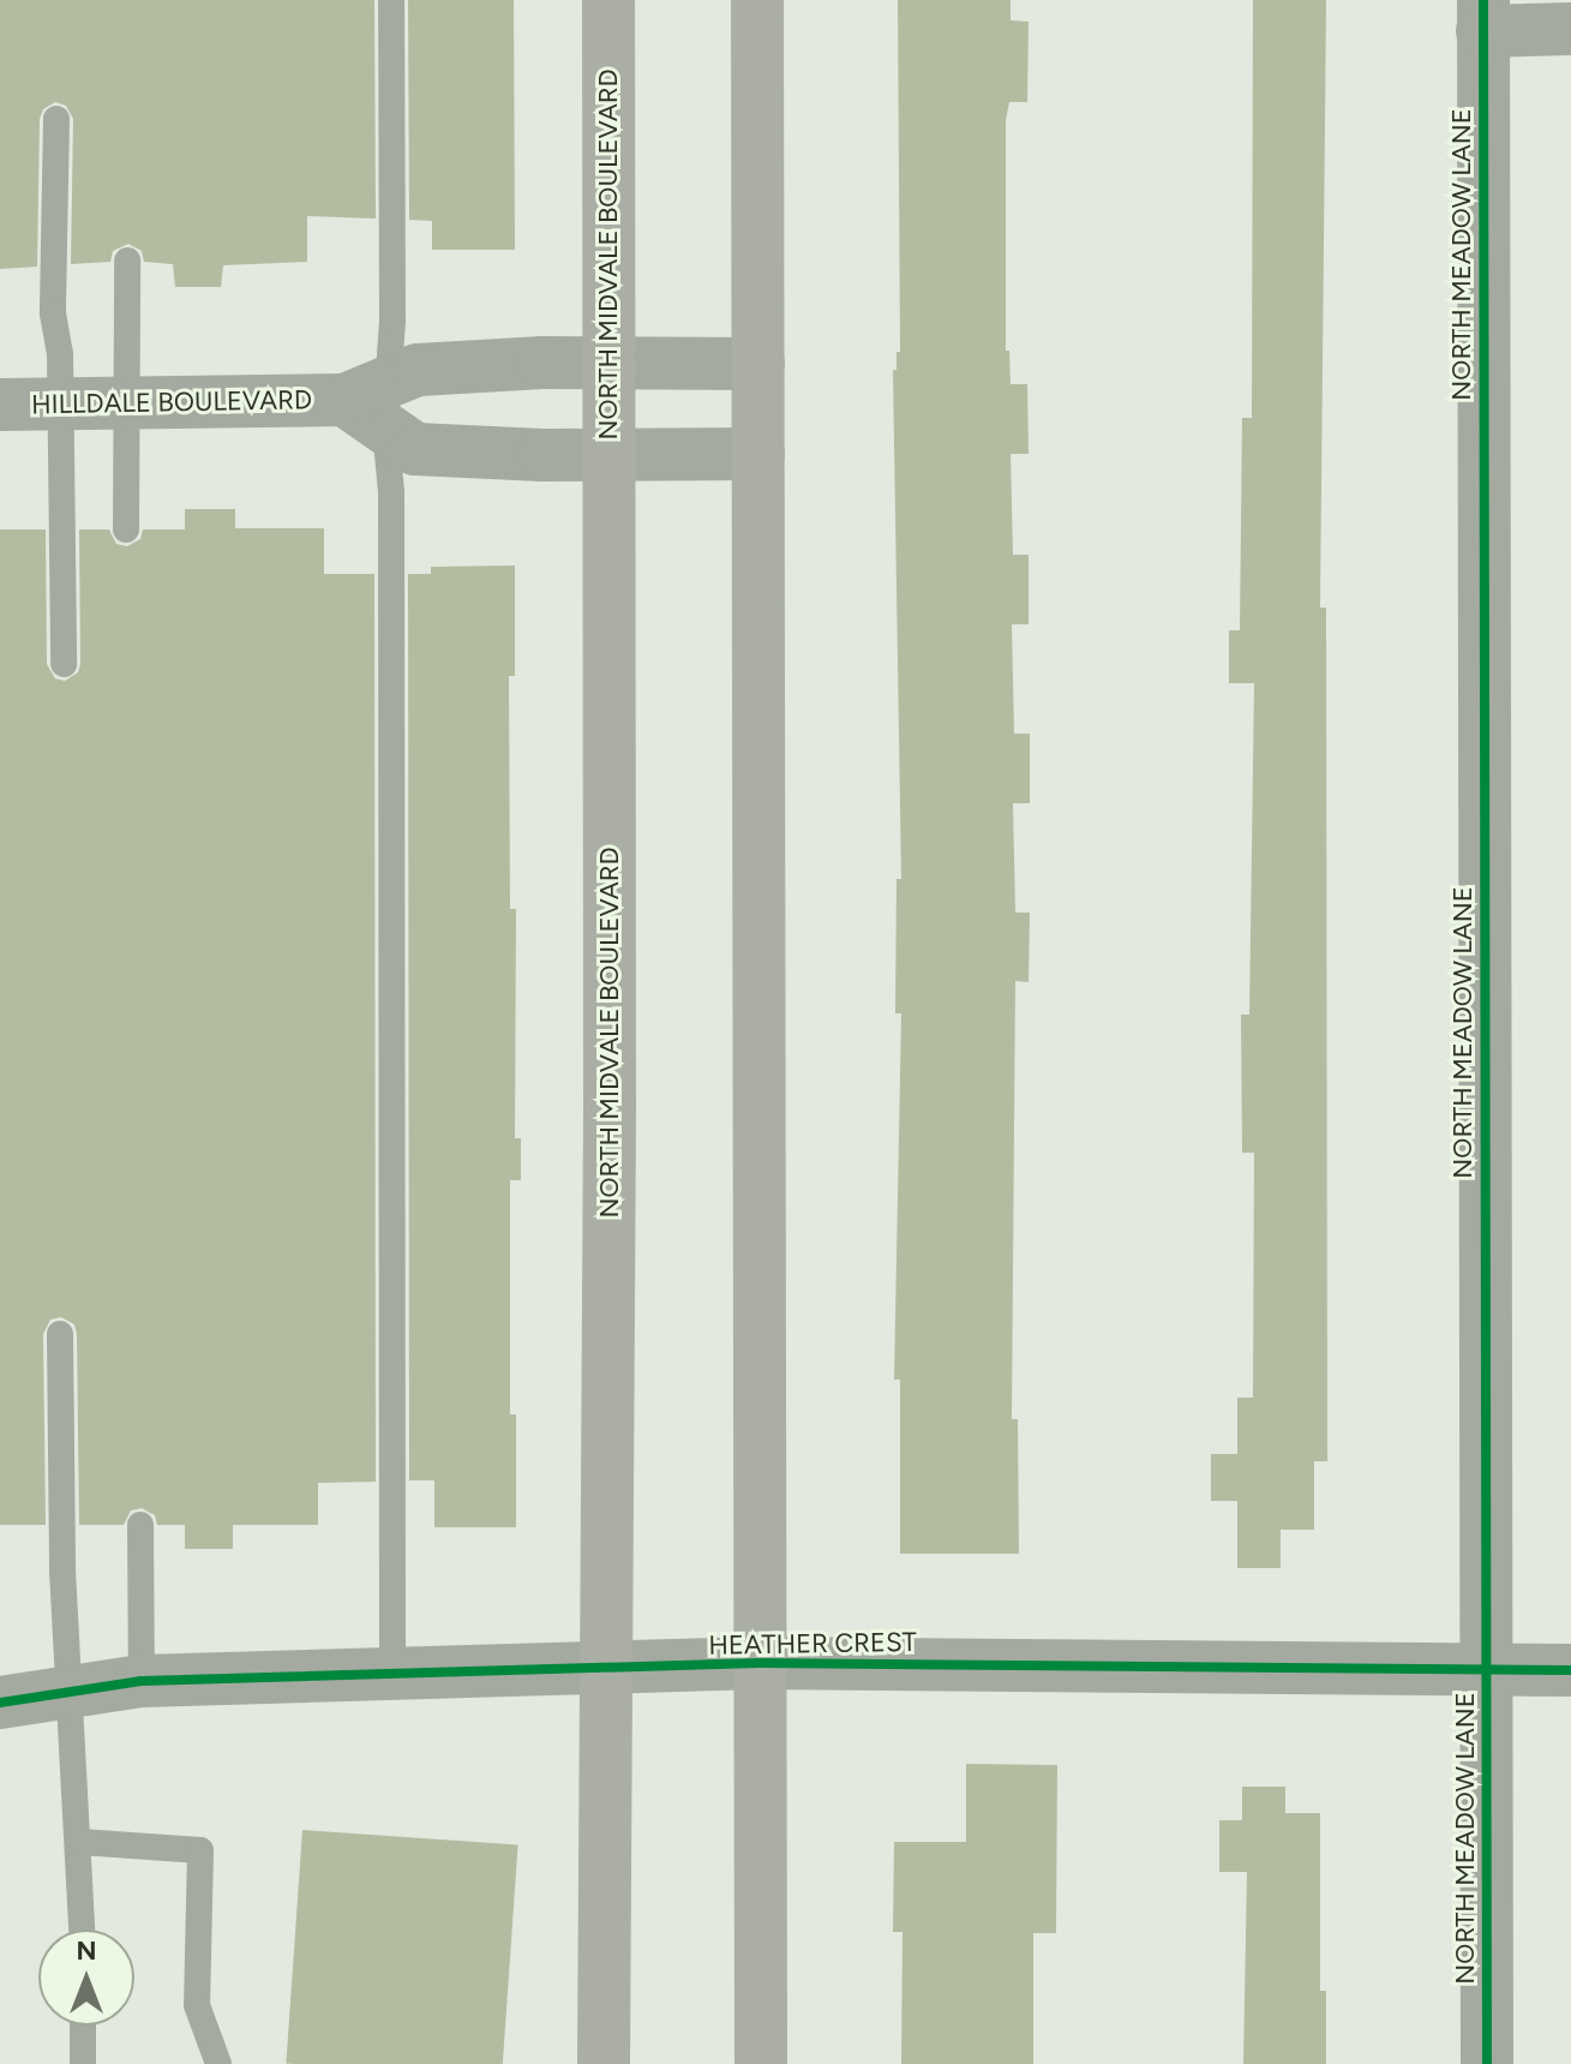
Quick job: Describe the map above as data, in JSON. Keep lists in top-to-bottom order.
{
  "streets": {
    "main road": ["NORTH MIDVALE BOULEVARD"],
    "street": ["NORTH MEADOW LANE", "HILLDALE BOULEVARD", "HEATHER CREST"]
  },
  "crossings": [
    ["NORTH MIDVALE BOULEVARD", "HILLDALE BOULEVARD"],
    ["NORTH MIDVALE BOULEVARD", "HEATHER CREST"],
    ["NORTH MEADOW LANE", "HEATHER CREST"]
  ],
  "north": "top"
}
